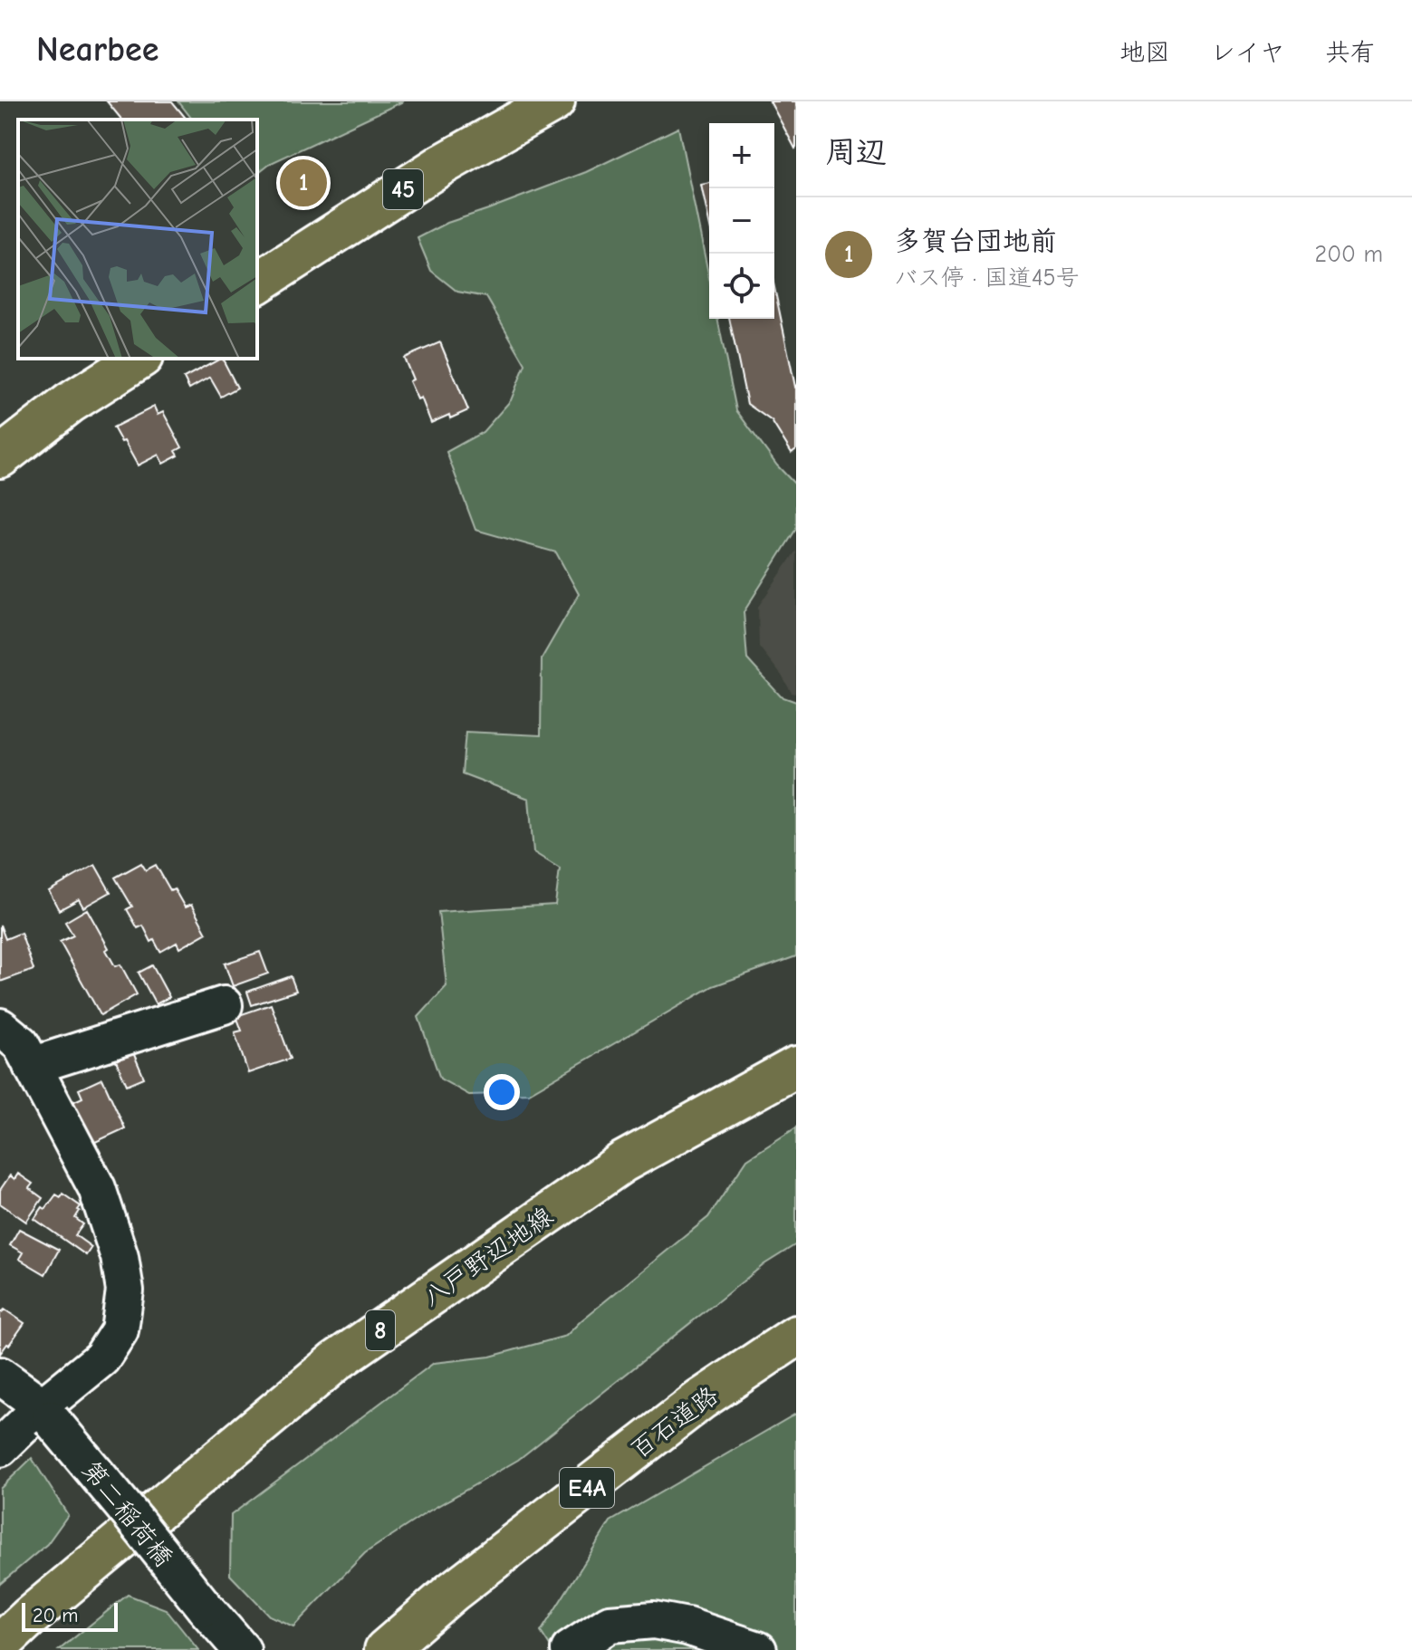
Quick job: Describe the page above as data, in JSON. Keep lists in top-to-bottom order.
{
  "streets": {
    "main road": [
      "45",
      "八戸野辺地線",
      "8",
      "百石道路",
      "E4A"
    ],
    "street": ["第二稲荷橋"]
  },
  "scale_bar": "20 m",
  "page": {
    "header": "Nearbee",
    "nav": ["地図", "レイヤ", "共有"],
    "heading": "周辺",
    "map_buttons": ["+", "−"],
    "pins": "1",
    "list": [
      {
        "mark": "1",
        "name": "多賀台団地前",
        "note": "バス停 · 国道45号",
        "value": "200 m"
      }
    ],
    "scale": "20 m"
  }
}
